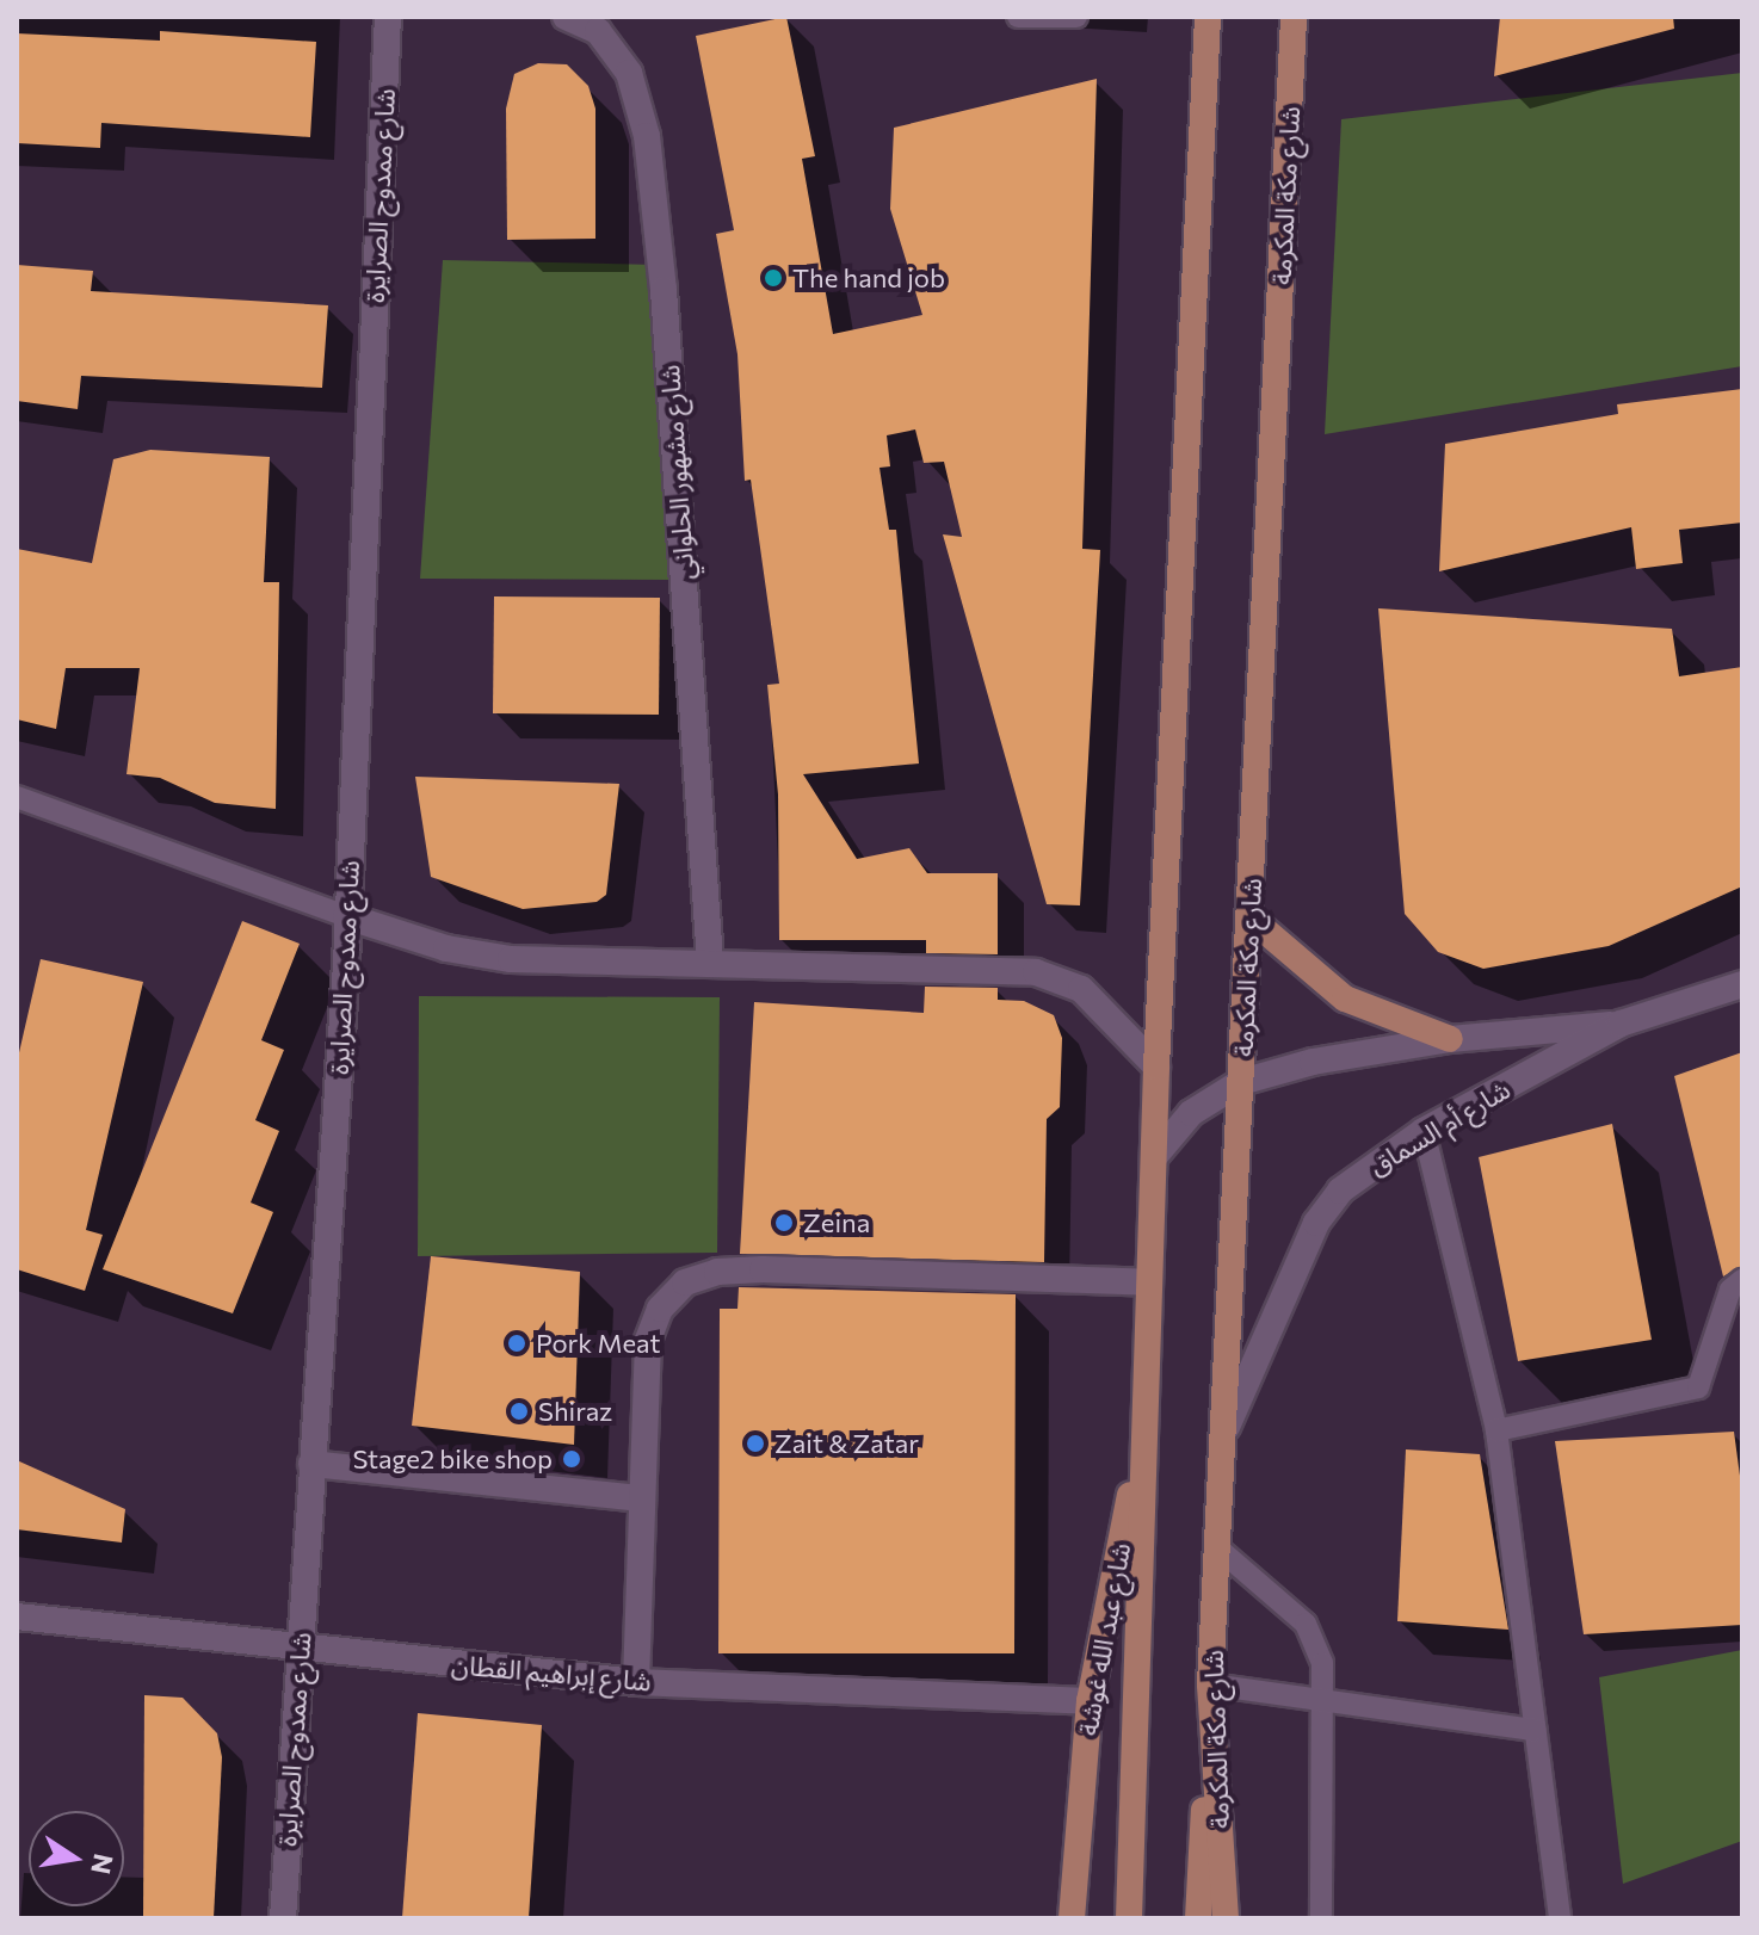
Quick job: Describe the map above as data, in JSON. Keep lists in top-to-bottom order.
{
  "streets": {
    "main road": ["شارع مكة المكرمة", "شارع عبد الله غوشة"],
    "street": [
      "شارع ممدوح الصرايرة",
      "شارع مشهور الحلواني",
      "شارع أم السماق",
      "شارع إبراهيم القطان"
    ]
  },
  "crossings": [
    ["شارع ممدوح الصرايرة", "شارع إبراهيم القطان"],
    ["شارع مكة المكرمة", "شارع أم السماق"],
    ["شارع عبد الله غوشة", "شارع إبراهيم القطان"]
  ],
  "places": [
    "The hand job",
    "Zeina",
    "Pork Meat",
    "Shiraz",
    "Zait & Zatar",
    "Stage2 bike shop"
  ],
  "north": "right"
}
